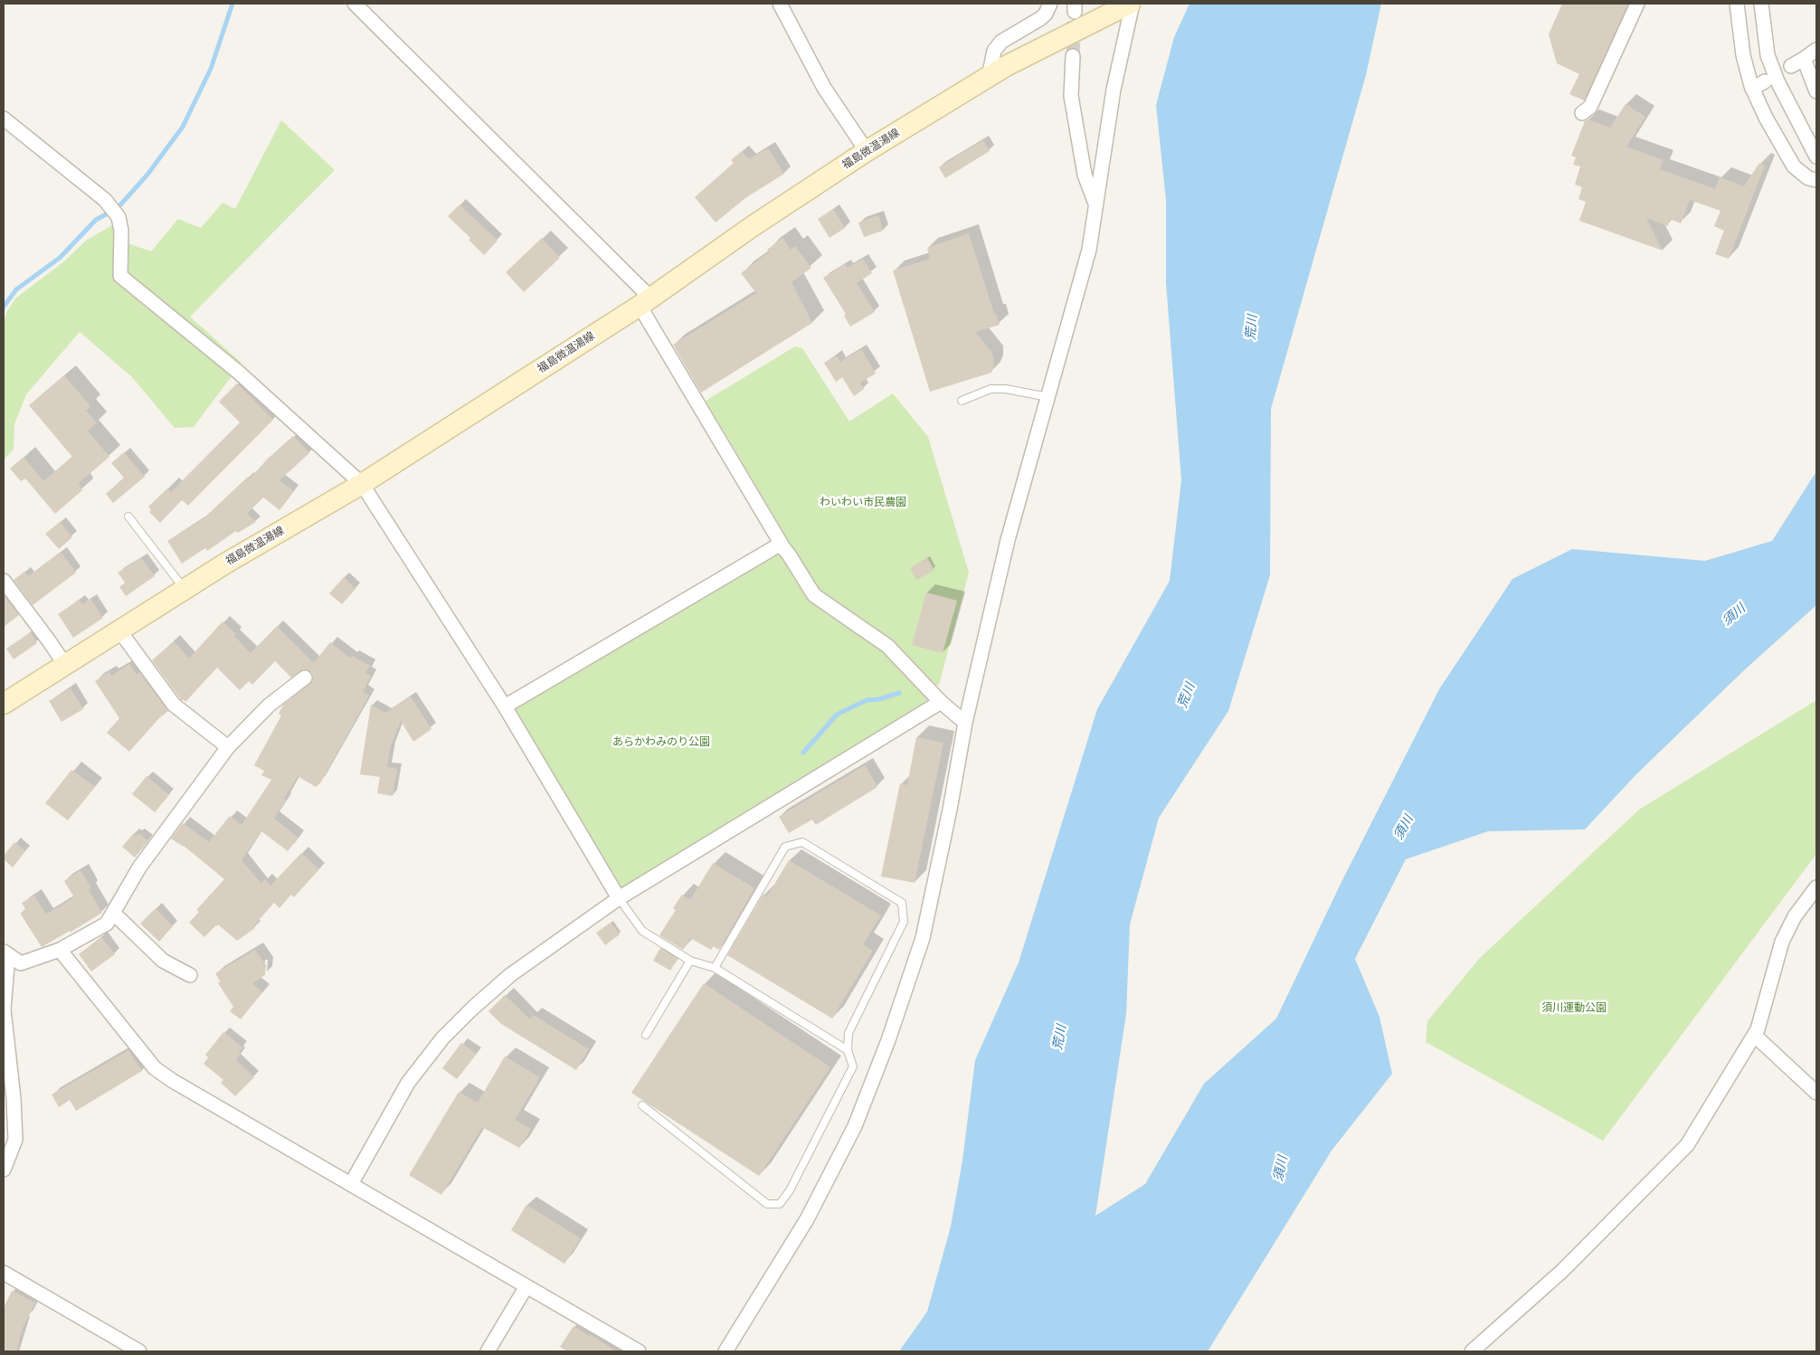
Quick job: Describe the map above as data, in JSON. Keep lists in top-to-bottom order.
{
  "streets": {
    "main road": ["福島微温湯線"]
  },
  "water": ["荒川", "須川"],
  "parks": ["わいわい市民農園", "あらかわみのり公園", "須川運動公園"]
}
